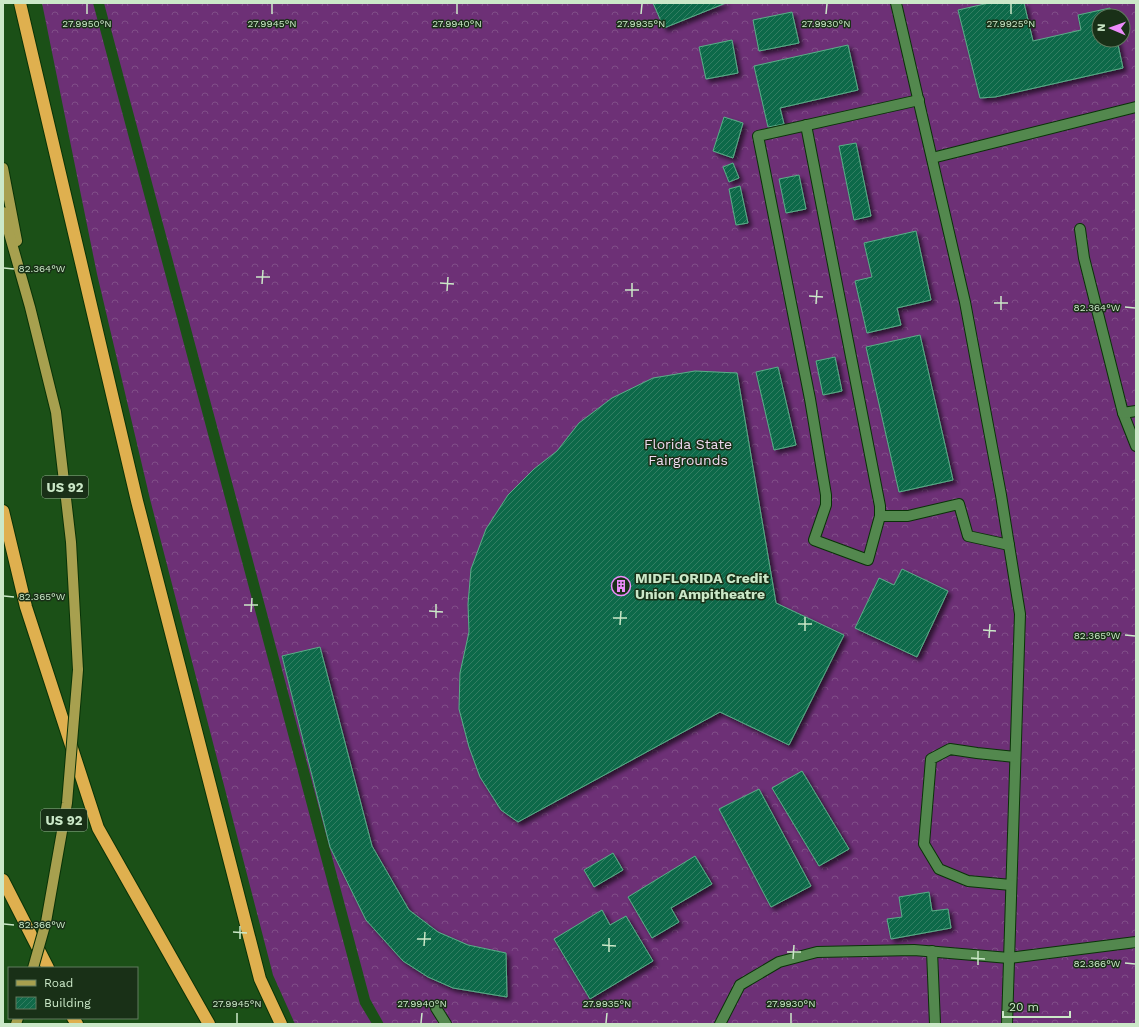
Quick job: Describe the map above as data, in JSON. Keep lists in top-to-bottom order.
{
  "streets": {
    "main road": ["US 92"]
  },
  "parks": ["Florida State Fairgrounds"],
  "places": {
    "building": ["MIDFLORIDA Credit Union Ampitheatre"]
  },
  "legend": ["Road", "Building"],
  "scale_bar": "20 m",
  "north": "left",
  "coordinates": [
    "27.9950°N",
    "27.9945°N",
    "27.9940°N",
    "27.9935°N",
    "27.9930°N",
    "27.9925°N",
    "82.364°W",
    "82.365°W",
    "82.366°W"
  ]
}
